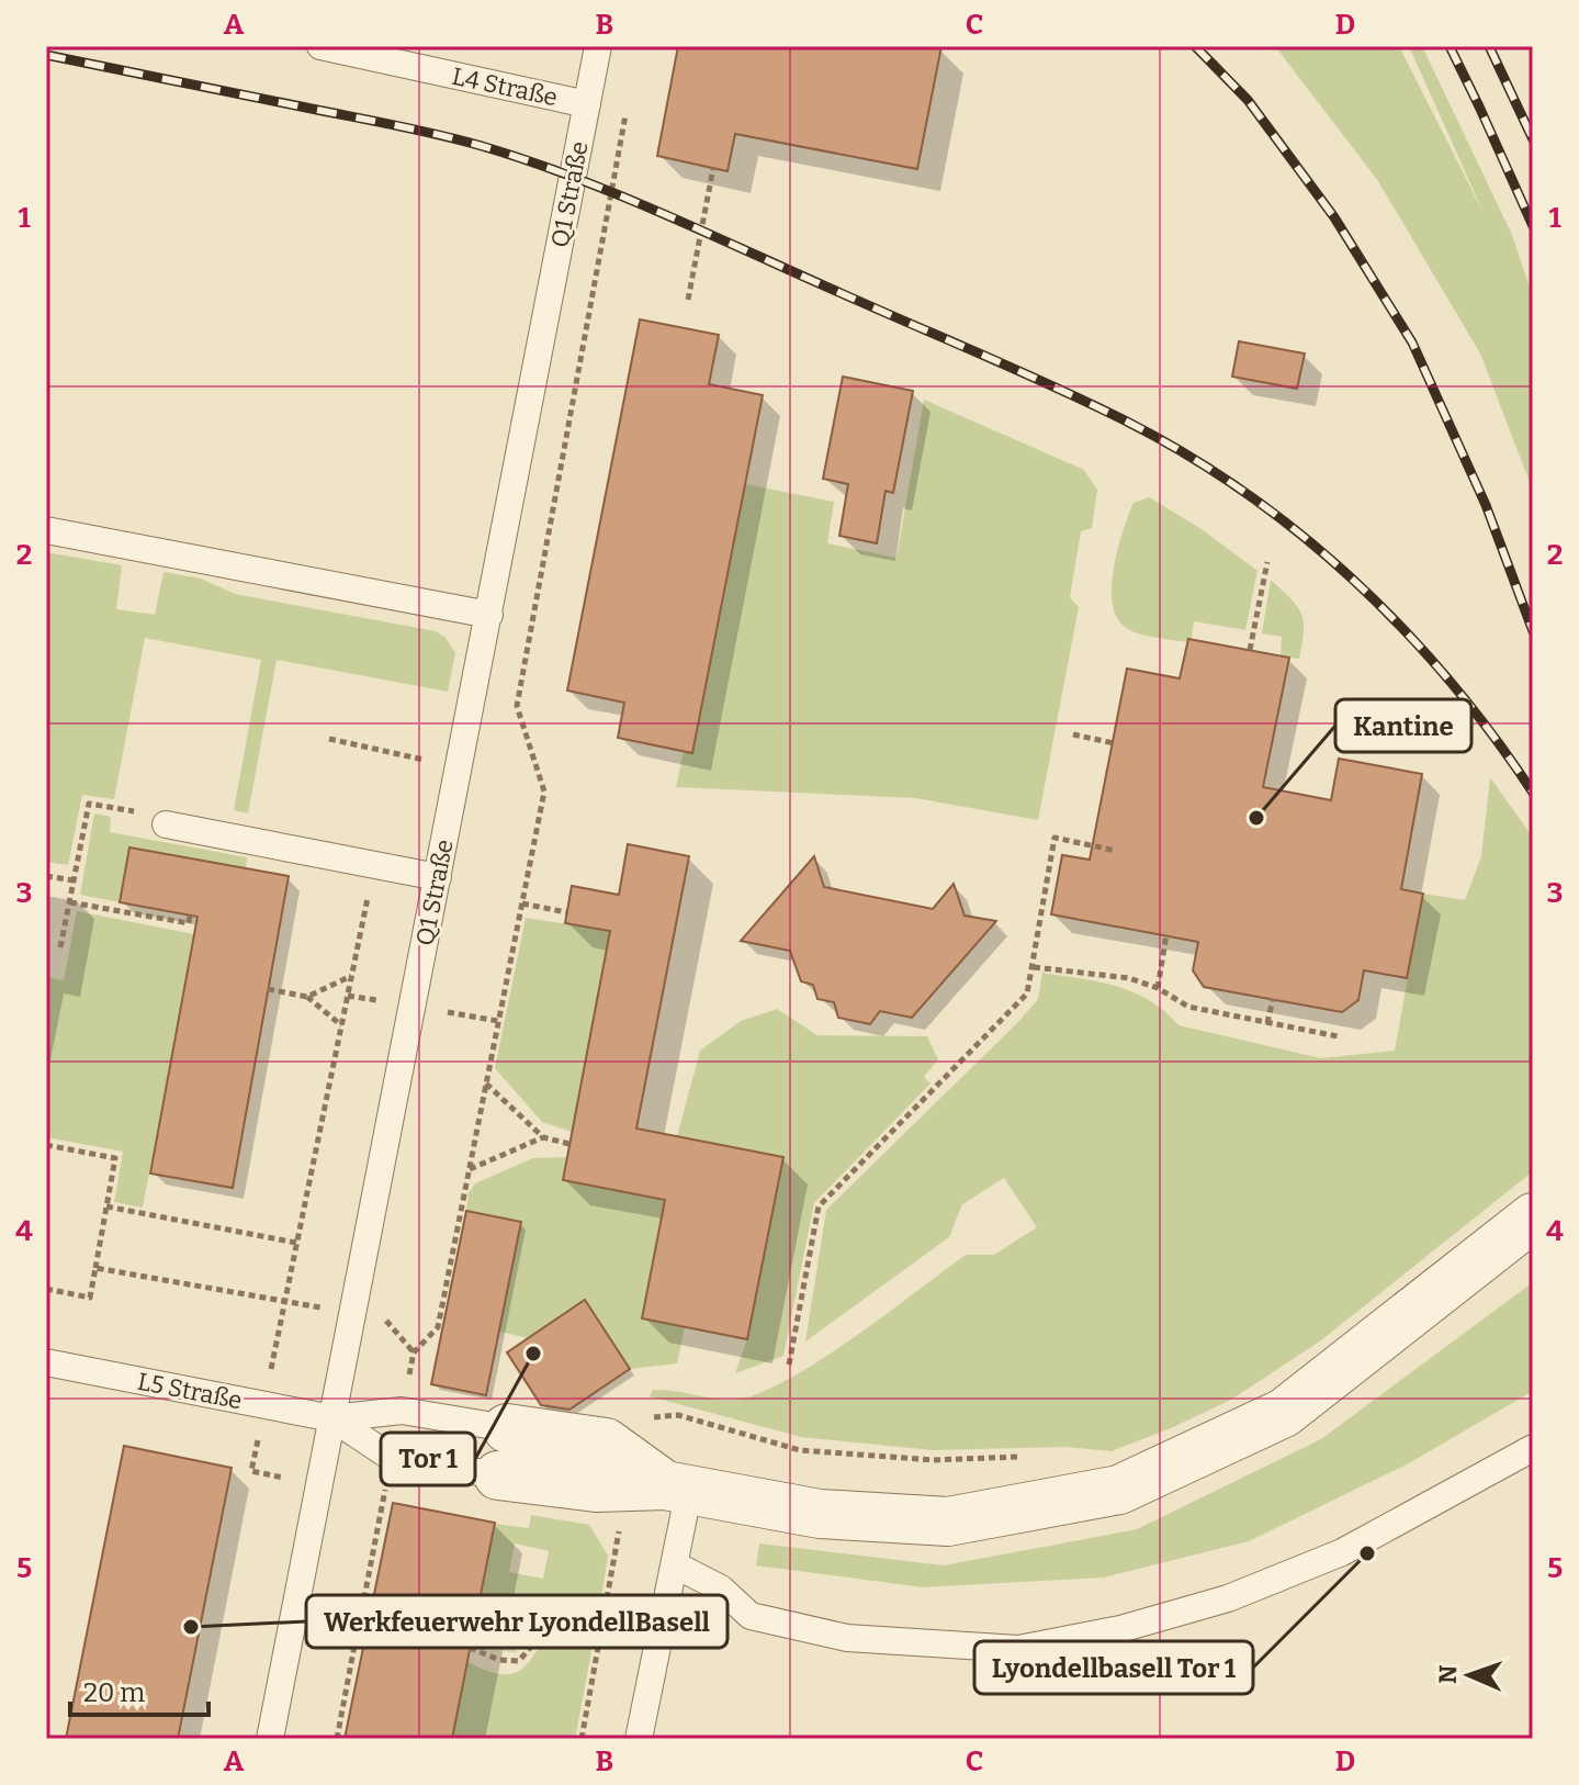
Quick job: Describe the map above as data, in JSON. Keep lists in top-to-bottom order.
{
  "streets": {
    "lane": ["L4 Straße", "Q1 Straße", "L5 Straße"]
  },
  "crossings": [
    ["L4 Straße", "Q1 Straße"],
    ["Q1 Straße", "L5 Straße"]
  ],
  "places": [
    "Kantine",
    "Tor 1",
    "Lyondellbasell Tor 1",
    "Werkfeuerwehr LyondellBasell"
  ],
  "scale_bar": "20 m",
  "north": "left",
  "grid": {
    "columns": [
      "A",
      "B",
      "C",
      "D"
    ],
    "rows": [
      "1",
      "2",
      "3",
      "4",
      "5"
    ]
  }
}
